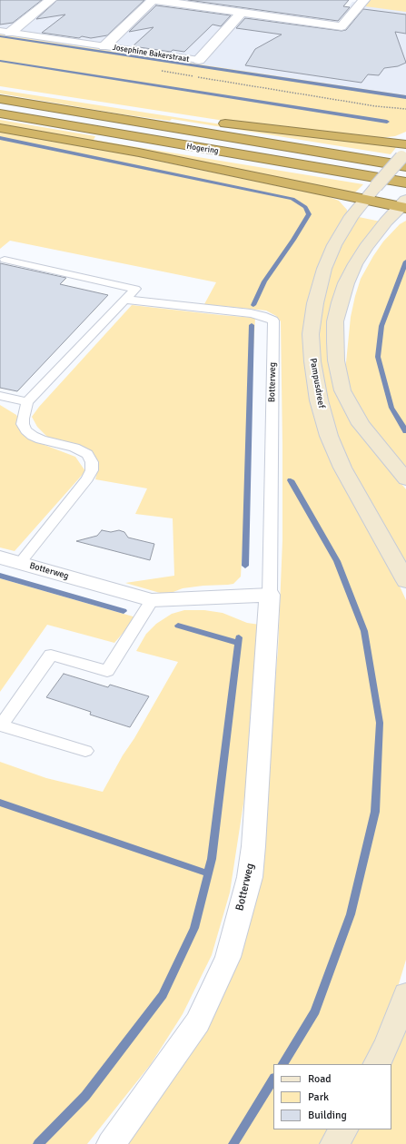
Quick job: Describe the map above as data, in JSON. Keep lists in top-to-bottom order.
{
  "streets": {
    "highway": ["Hogering"],
    "main road": ["Pampusdreef"],
    "street": ["Josephine Bakerstraat", "Botterweg"]
  },
  "crossings": [
    ["Hogering", "Pampusdreef"]
  ],
  "legend": ["Road", "Park", "Building"]
}
